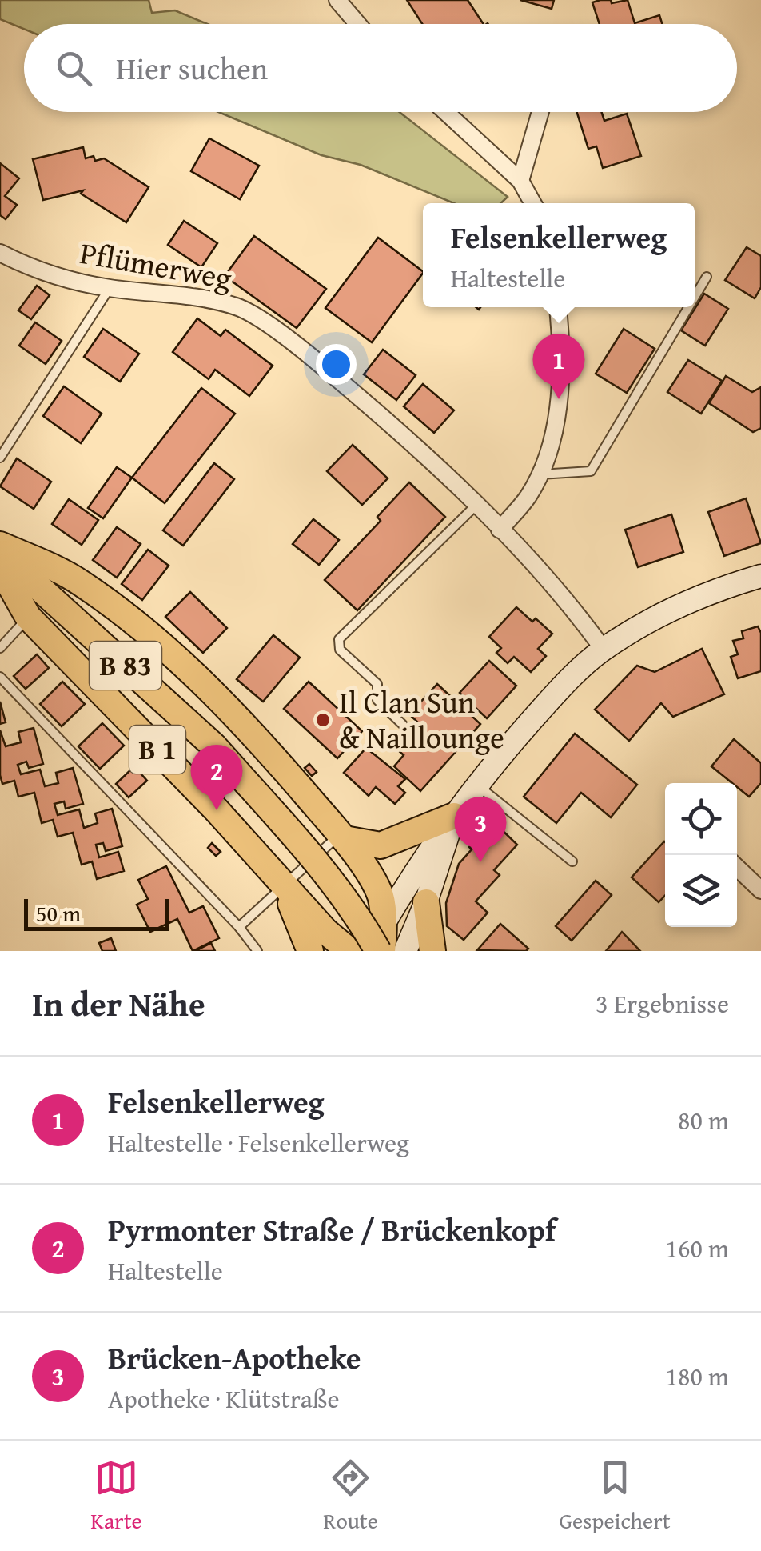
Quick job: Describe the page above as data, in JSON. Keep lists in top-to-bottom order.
{
  "streets": {
    "main road": ["B 83", "B 1"],
    "street": ["Pflümerweg"]
  },
  "crossings": [
    ["B 83", "B 1"]
  ],
  "places": ["Il Clan Sun & Naillounge"],
  "scale_bar": "50 m",
  "page": {
    "search": "Hier suchen",
    "popup": ["Felsenkellerweg", "Haltestelle"],
    "pins": ["1", "2", "3"],
    "scale": "50 m",
    "heading": ["In der Nähe", "3 Ergebnisse"],
    "list": [
      {
        "mark": "1",
        "name": "Felsenkellerweg",
        "note": "Haltestelle · Felsenkellerweg",
        "value": "80 m"
      },
      {
        "mark": "2",
        "name": "Pyrmonter Straße / Brückenkopf",
        "note": "Haltestelle",
        "value": "160 m"
      },
      {
        "mark": "3",
        "name": "Brücken-Apotheke",
        "note": "Apotheke · Klütstraße",
        "value": "180 m"
      }
    ],
    "nav": ["Karte", "Route", "Gespeichert"]
  }
}
